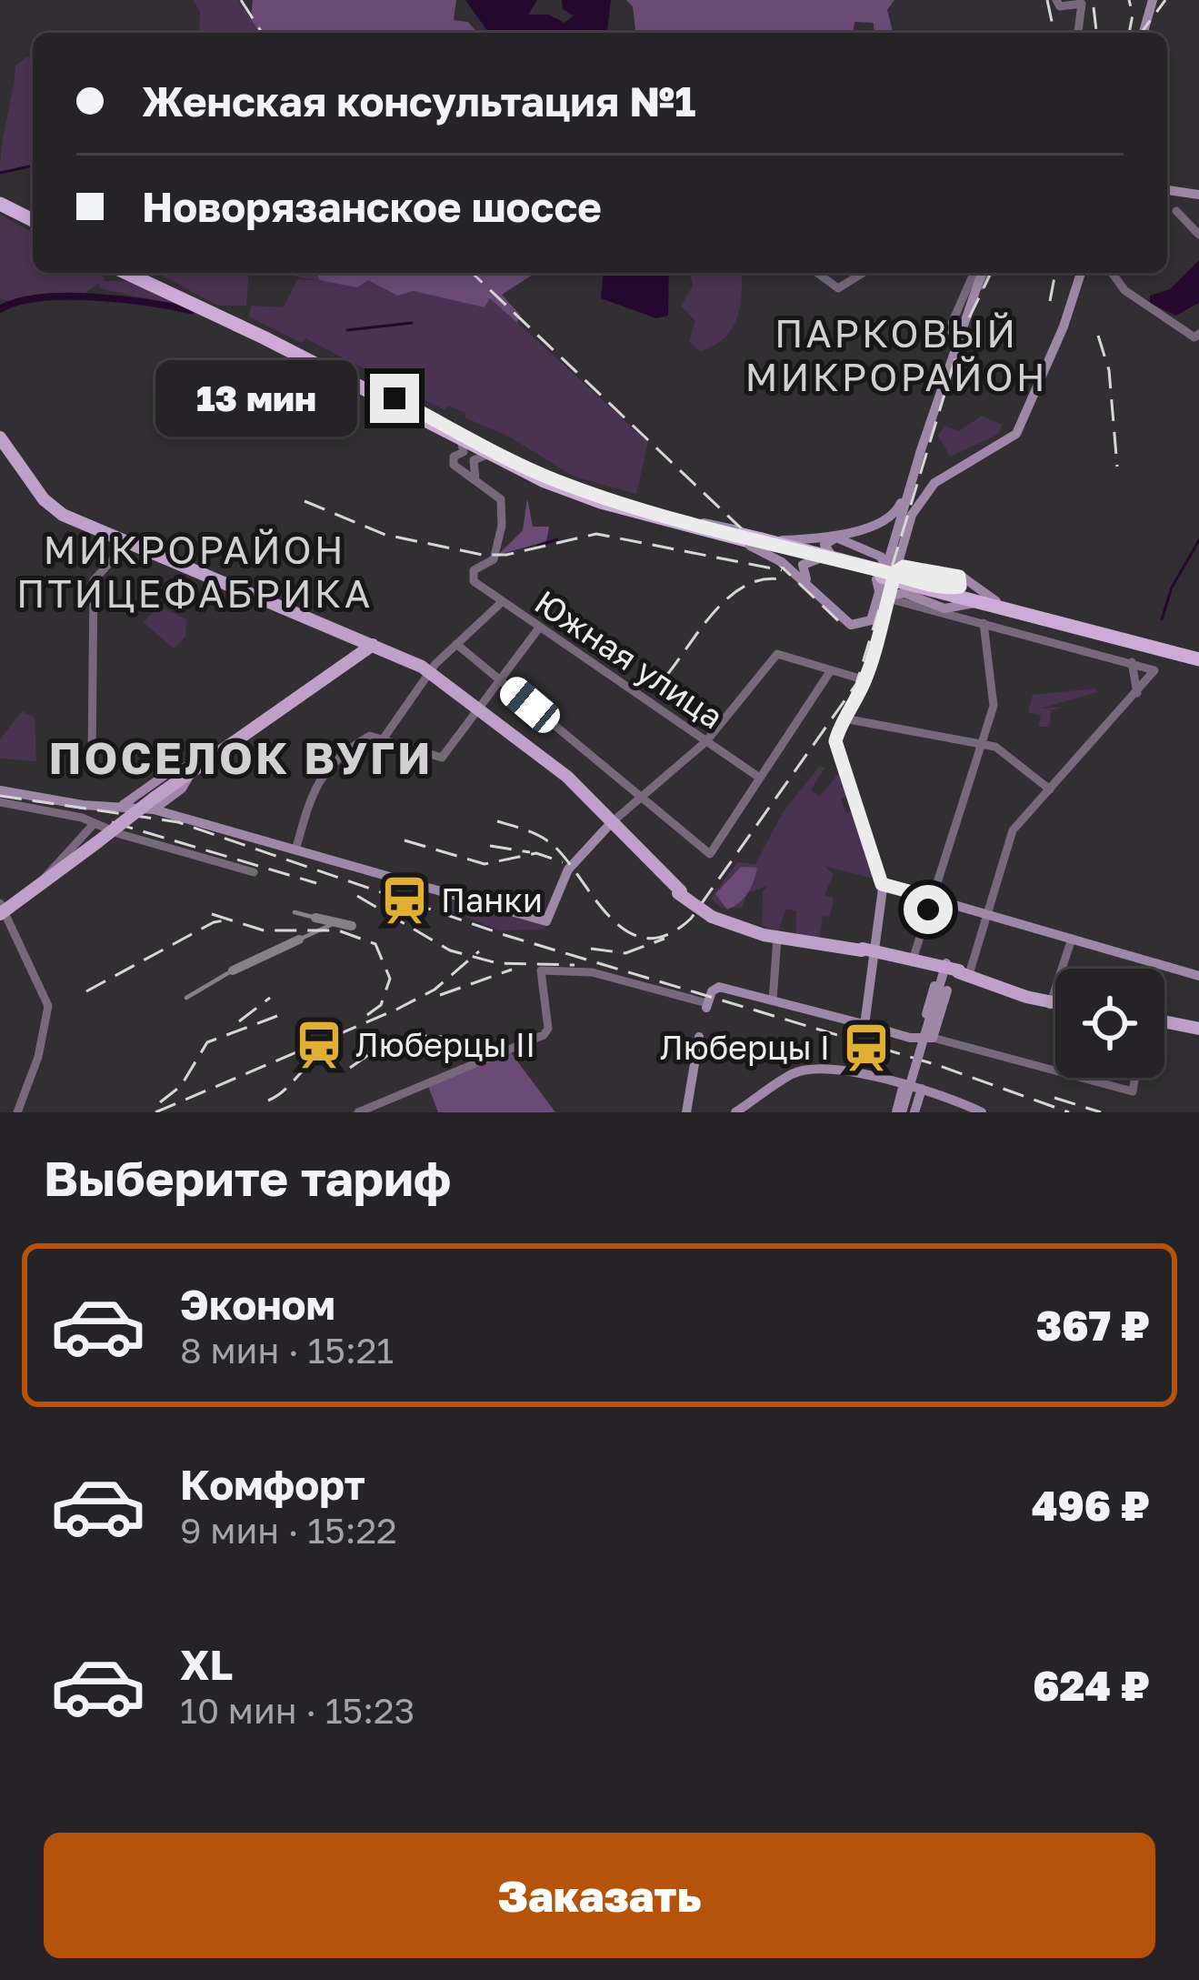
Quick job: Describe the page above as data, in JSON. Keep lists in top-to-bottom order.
{
  "streets": {
    "street": ["Южная улица"]
  },
  "districts": ["ПАРКОВЫЙ МИКРОРАЙОН", "МИКРОРАЙОН ПТИЦЕФАБРИКА", "ПОСЕЛОК ВУГИ"],
  "places": {
    "station": ["Панки", "Люберцы II", "Люберцы I"]
  },
  "page": {
    "banner": ["Женская консультация №1", "Новорязанское шоссе"],
    "bubble": "13 мин",
    "heading": "Выберите тариф",
    "list": [
      {
        "name": "Эконом",
        "note": "8 мин · 15:21",
        "value": "367 ₽"
      },
      {
        "name": "Комфорт",
        "note": "9 мин · 15:22",
        "value": "496 ₽"
      },
      {
        "name": "XL",
        "note": "10 мин · 15:23",
        "value": "624 ₽"
      }
    ],
    "buttons": "Заказать"
  }
}
